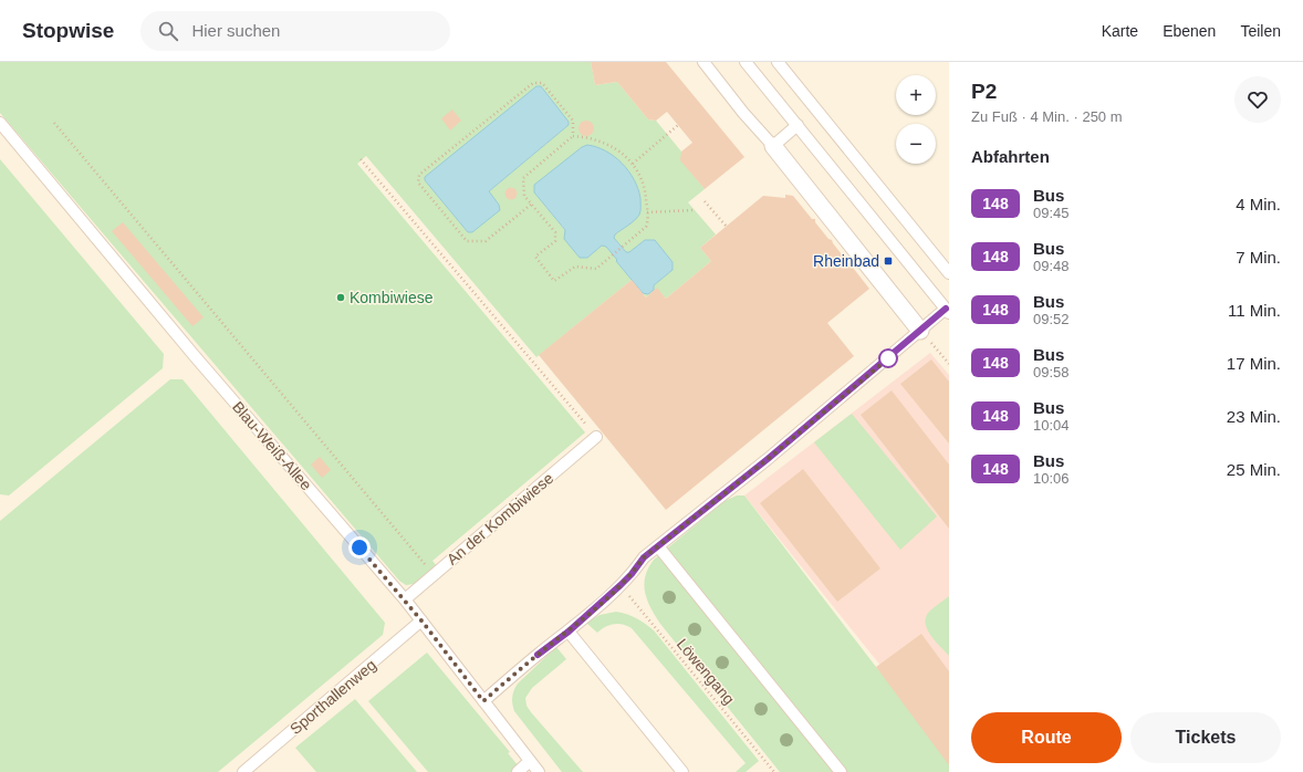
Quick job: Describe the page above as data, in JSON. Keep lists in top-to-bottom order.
{
  "streets": {
    "lane": ["Blau-Weiß-Allee", "An der Kombiwiese", "Sporthallenweg"],
    "path": ["Löwengang"]
  },
  "crossings": [
    ["Blau-Weiß-Allee", "An der Kombiwiese"],
    ["Blau-Weiß-Allee", "Sporthallenweg"]
  ],
  "places": {
    "transit": ["Rheinbad"],
    "other": ["Kombiwiese"]
  },
  "lines": ["bus line 148"],
  "page": {
    "header": "Stopwise",
    "search": "Hier suchen",
    "nav": ["Karte", "Ebenen", "Teilen"],
    "heading": [
      ["P2", "Zu Fuß · 4 Min. · 250 m"],
      "Abfahrten"
    ],
    "map_buttons": ["+", "−"],
    "list": [
      {
        "mark": "148",
        "name": "Bus",
        "note": "09:45",
        "value": "4 Min."
      },
      {
        "mark": "148",
        "name": "Bus",
        "note": "09:48",
        "value": "7 Min."
      },
      {
        "mark": "148",
        "name": "Bus",
        "note": "09:52",
        "value": "11 Min."
      },
      {
        "mark": "148",
        "name": "Bus",
        "note": "09:58",
        "value": "17 Min."
      },
      {
        "mark": "148",
        "name": "Bus",
        "note": "10:04",
        "value": "23 Min."
      },
      {
        "mark": "148",
        "name": "Bus",
        "note": "10:06",
        "value": "25 Min."
      }
    ],
    "buttons": ["Route", "Tickets"]
  }
}
